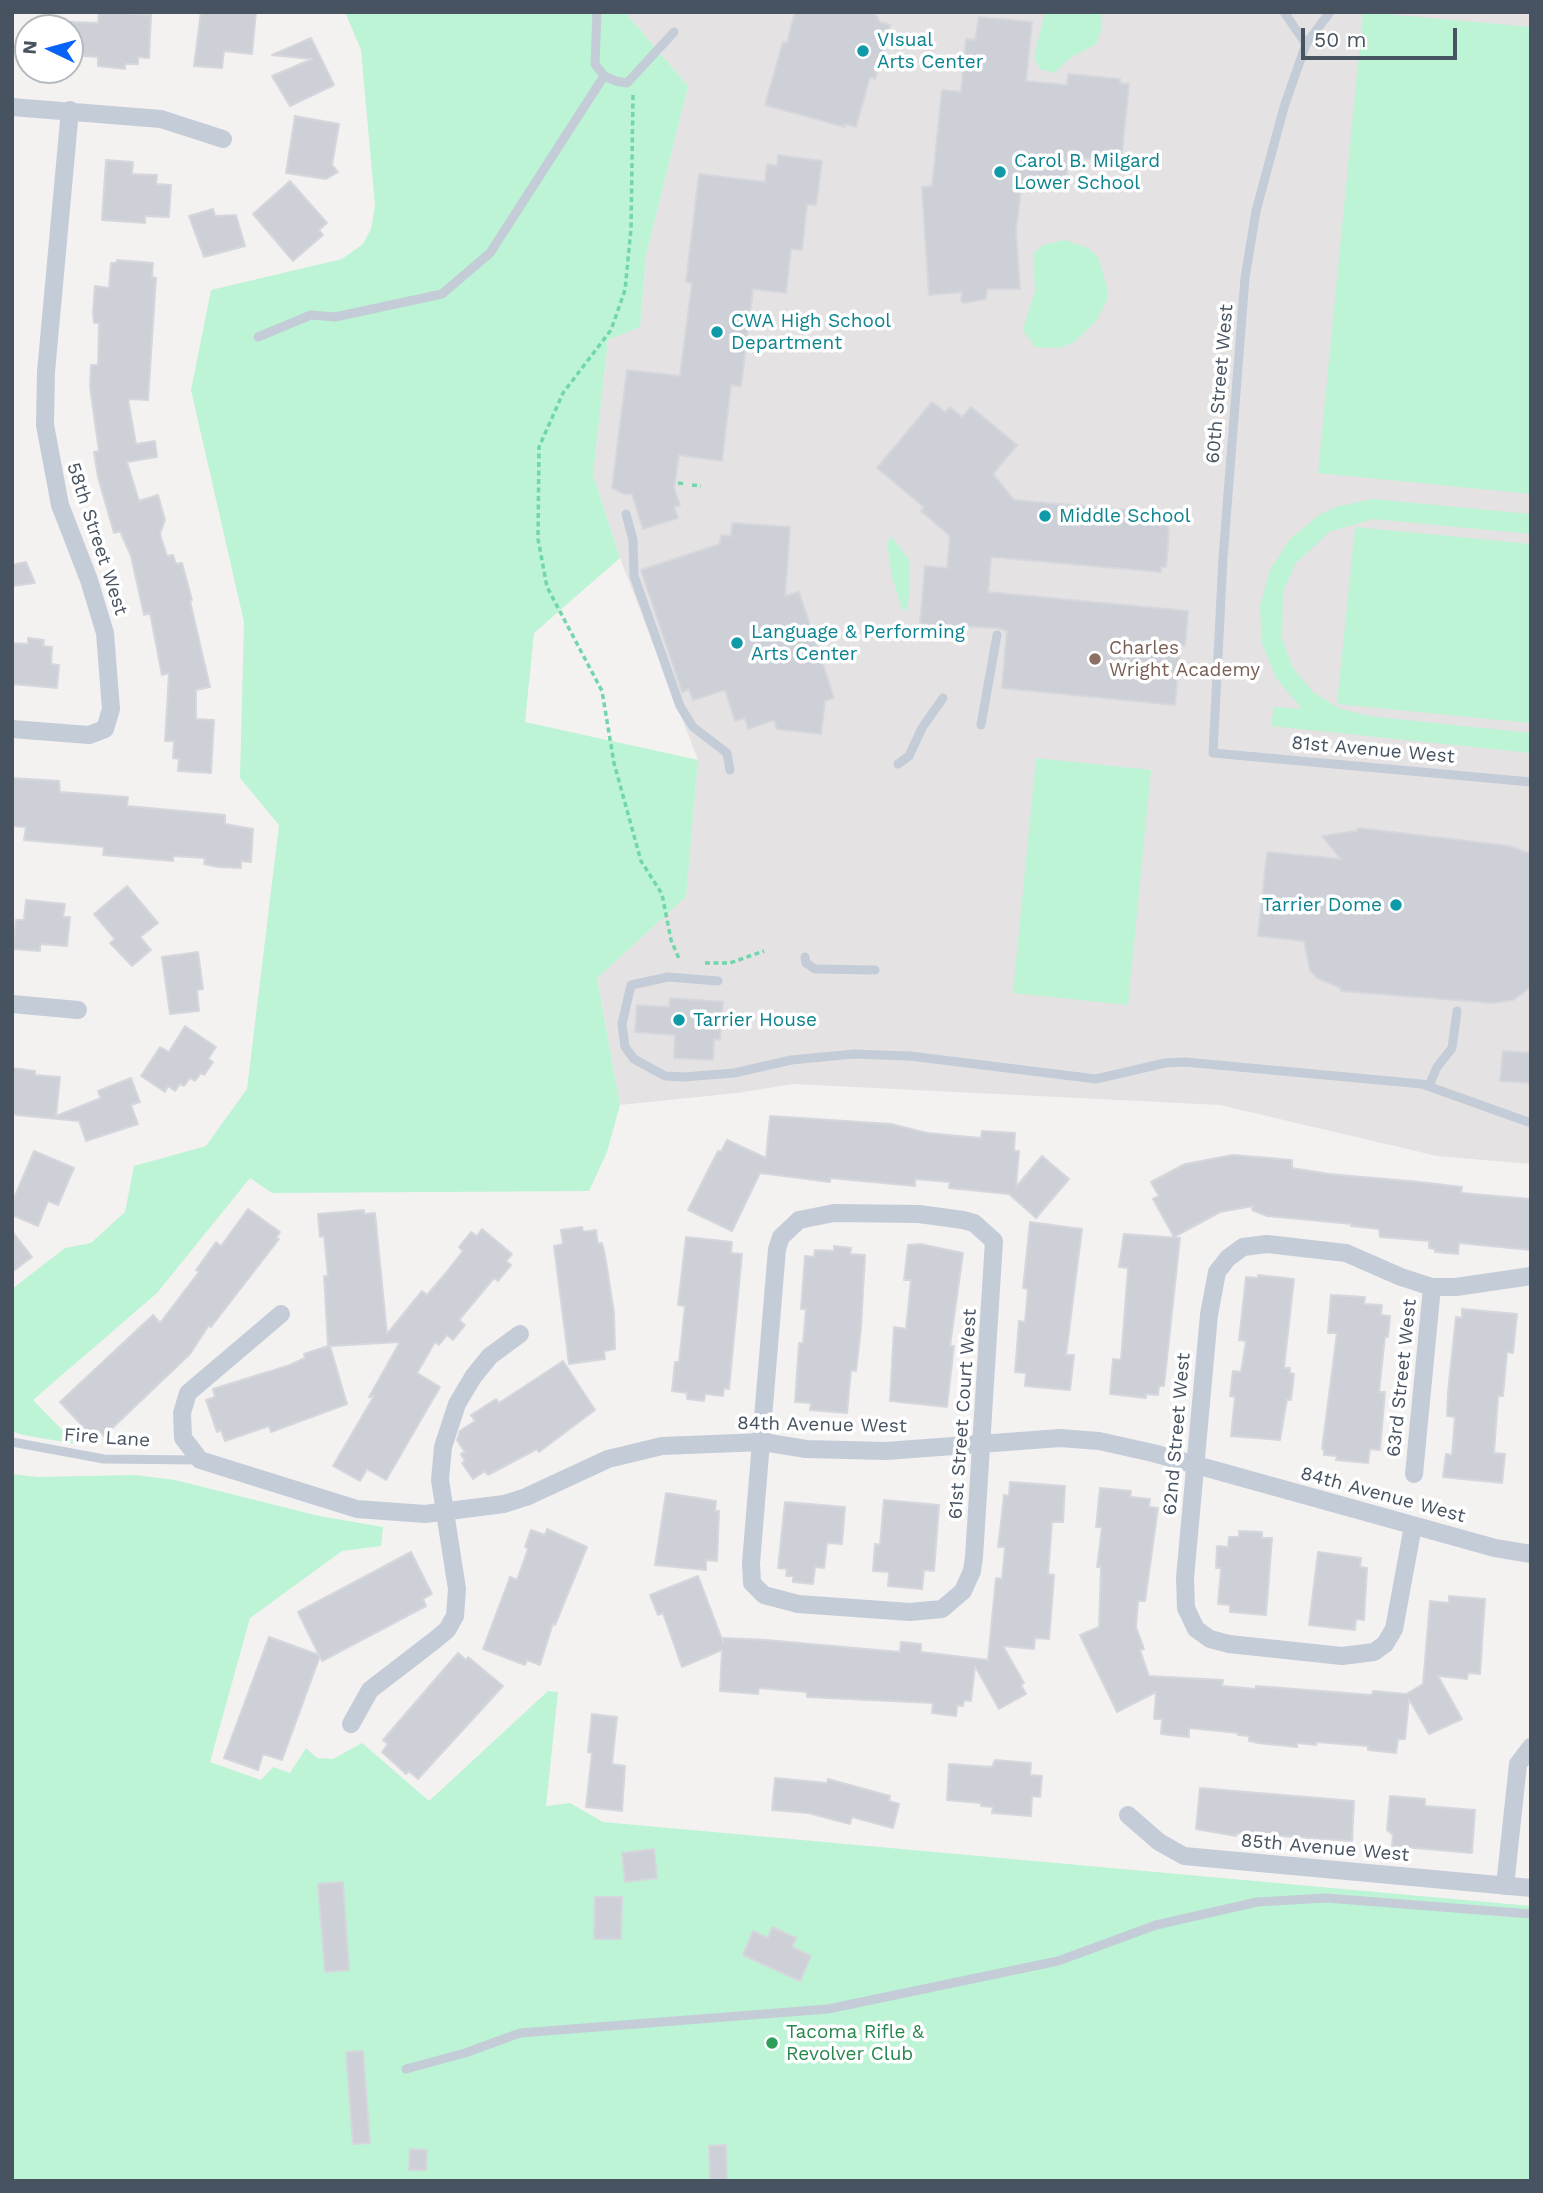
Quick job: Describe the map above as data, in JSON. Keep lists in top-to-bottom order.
{
  "streets": {
    "street": [
      "58th Street West",
      "63rd Street West",
      "61st Street Court West",
      "84th Avenue West",
      "62nd Street West",
      "85th Avenue West"
    ],
    "lane": ["60th Street West", "81st Avenue West", "Fire Lane"]
  },
  "crossings": [
    ["60th Street West", "81st Avenue West"],
    ["63rd Street West", "62nd Street West"],
    ["61st Street Court West", "84th Avenue West"],
    ["84th Avenue West", "62nd Street West"],
    ["84th Avenue West", "Fire Lane"]
  ],
  "places": [
    "VIsual Arts Center",
    "Carol B. Milgard Lower School",
    "CWA High School Department",
    "Middle School",
    "Language & Performing Arts Center",
    "Charles Wright Academy",
    "Tarrier Dome",
    "Tarrier House",
    "Tacoma Rifle & Revolver Club"
  ],
  "scale_bar": "50 m",
  "north": "left"
}
